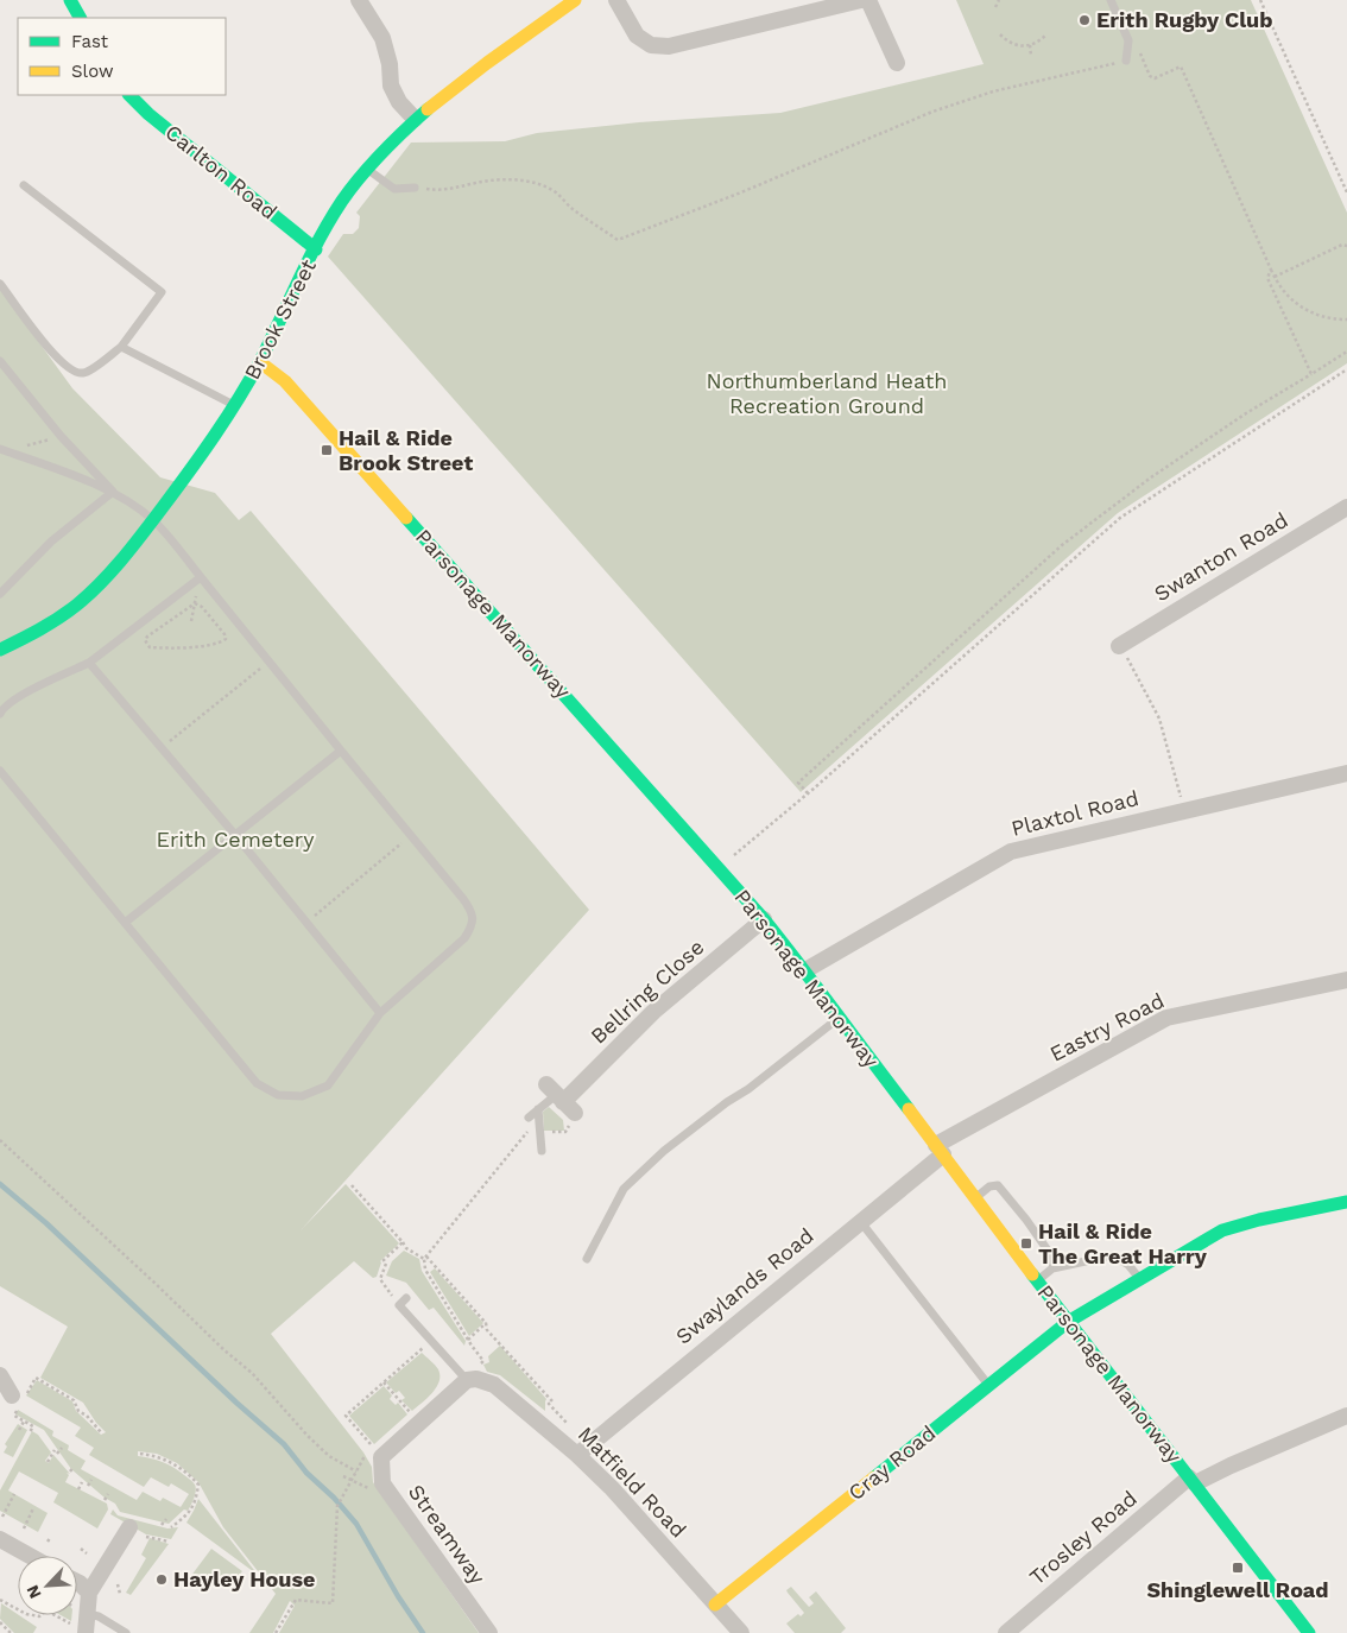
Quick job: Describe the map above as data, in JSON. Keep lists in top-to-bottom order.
{
  "streets": {
    "street": [
      "Carlton Road",
      "Brook Street",
      "Swanton Road",
      "Parsonage Manorway",
      "Plaxtol Road",
      "Bellring Close",
      "Eastry Road",
      "Swaylands Road",
      "Cray Road",
      "Matfield Road",
      "Streamway",
      "Trosley Road"
    ]
  },
  "crossings": [
    ["Carlton Road", "Brook Street"],
    ["Brook Street", "Parsonage Manorway"],
    ["Parsonage Manorway", "Plaxtol Road"],
    ["Parsonage Manorway", "Bellring Close"],
    ["Parsonage Manorway", "Eastry Road"],
    ["Parsonage Manorway", "Swaylands Road"],
    ["Parsonage Manorway", "Cray Road"],
    ["Parsonage Manorway", "Trosley Road"],
    ["Eastry Road", "Swaylands Road"],
    ["Swaylands Road", "Matfield Road"],
    ["Cray Road", "Matfield Road"]
  ],
  "parks": ["Northumberland Heath Recreation Ground", "Erith Cemetery"],
  "places": {
    "other": ["Erith Rugby Club", "Hayley House"],
    "transit": ["Hail & Ride Brook Street", "Hail & Ride The Great Harry", "Shinglewell Road"]
  },
  "legend": ["Fast", "Slow"],
  "north": "bottom left"
}
